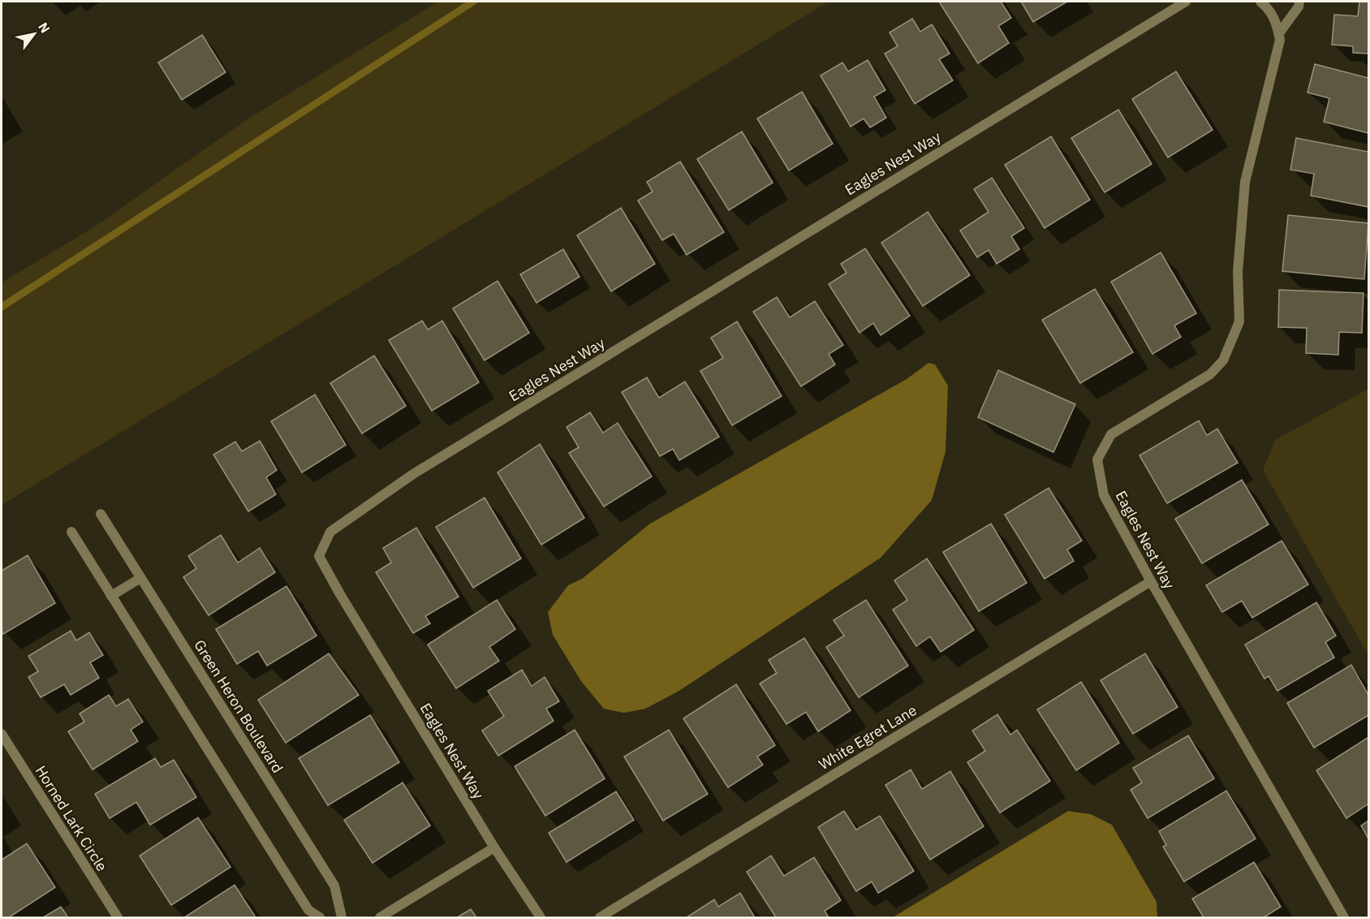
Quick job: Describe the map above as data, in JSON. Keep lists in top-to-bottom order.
{
  "streets": {
    "street": [
      "Eagles Nest Way",
      "Green Heron Boulevard",
      "White Egret Lane",
      "Horned Lark Circle"
    ]
  },
  "crossings": [
    ["Eagles Nest Way", "White Egret Lane"]
  ],
  "north": "top right"
}
